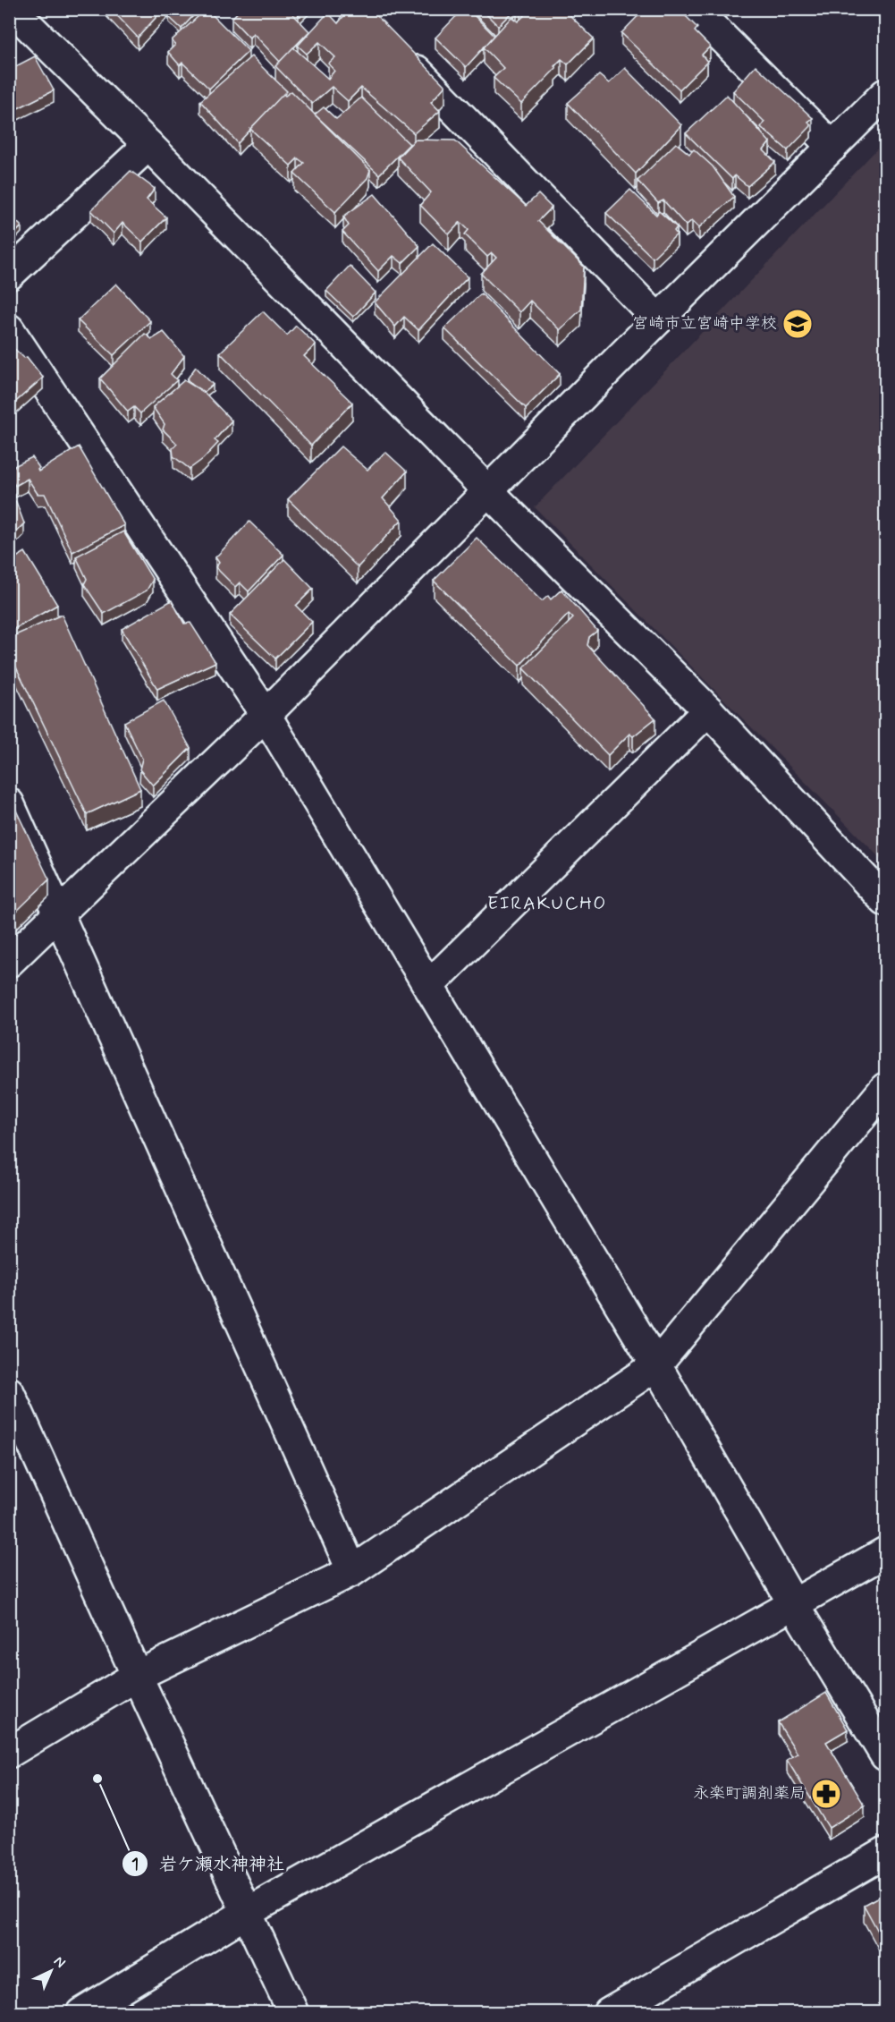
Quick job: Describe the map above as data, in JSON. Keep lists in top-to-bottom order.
{
  "districts": ["EIRAKUCHO"],
  "places": {
    "school or university": ["宮崎市立宮崎中学校"],
    "other": ["岩ケ瀬水神神社"],
    "pharmacy": ["永楽町調剤薬局"]
  },
  "north": "top right"
}
